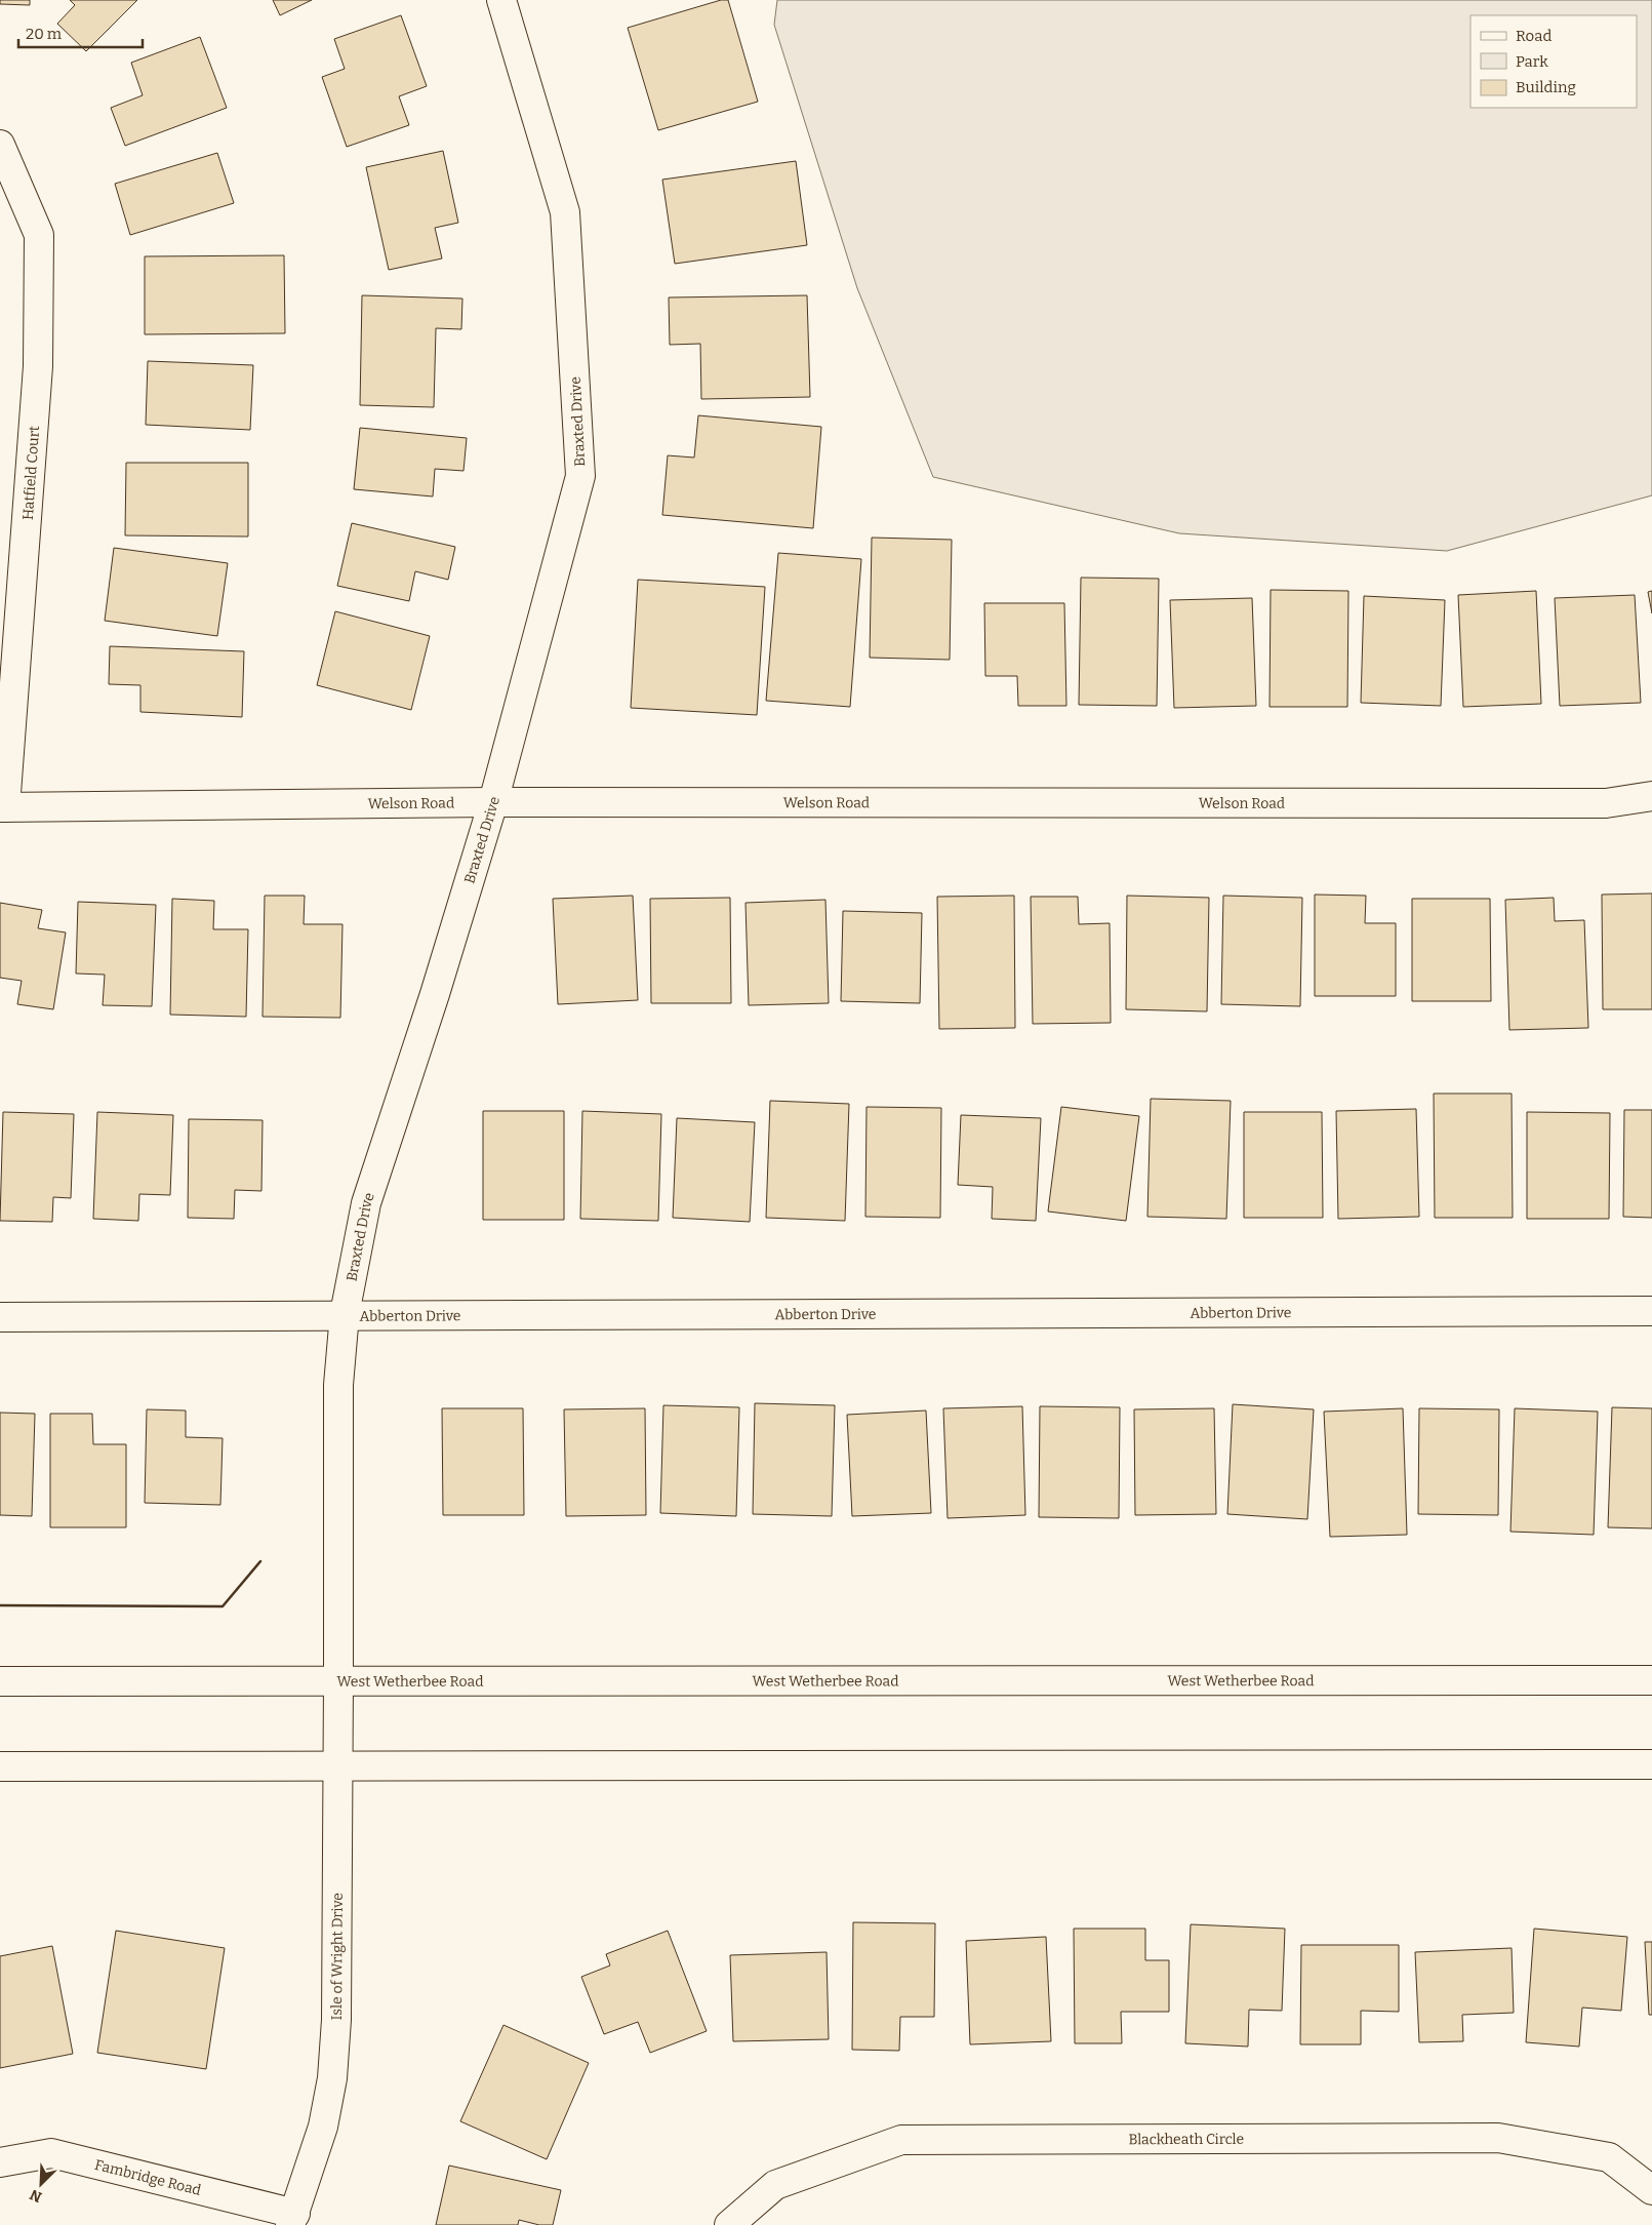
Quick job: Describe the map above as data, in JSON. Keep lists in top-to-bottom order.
{
  "streets": {
    "street": [
      "Braxted Drive",
      "Hatfield Court",
      "Welson Road",
      "Abberton Drive",
      "West Wetherbee Road",
      "Isle of Wright Drive",
      "Blackheath Circle",
      "Fambridge Road"
    ]
  },
  "crossings": [
    ["Braxted Drive", "Welson Road"],
    ["Braxted Drive", "Abberton Drive"],
    ["Braxted Drive", "West Wetherbee Road"],
    ["Braxted Drive", "Isle of Wright Drive"],
    ["Hatfield Court", "Welson Road"],
    ["West Wetherbee Road", "Isle of Wright Drive"],
    ["Isle of Wright Drive", "Fambridge Road"]
  ],
  "legend": ["Road", "Park", "Building"],
  "scale_bar": "20 m",
  "north": "bottom left"
}
